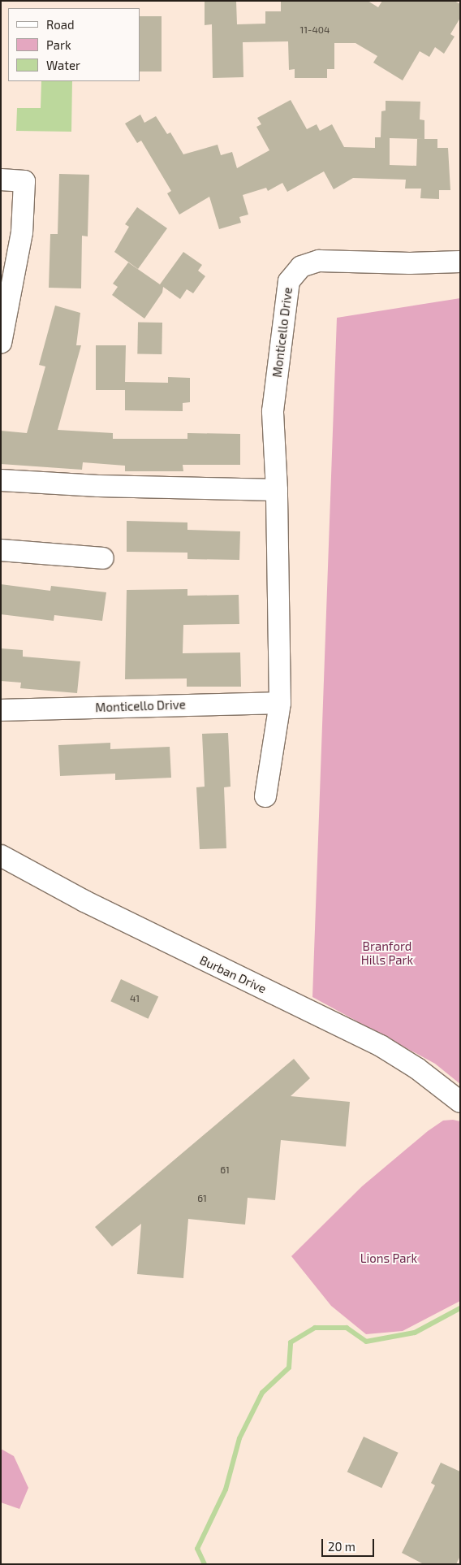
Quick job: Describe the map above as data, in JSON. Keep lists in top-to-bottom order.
{
  "streets": {
    "street": ["Monticello Drive", "Burban Drive"]
  },
  "parks": ["Branford Hills Park", "Lions Park"],
  "house_numbers": [
    "11-404",
    "41",
    "61",
    "61"
  ],
  "legend": ["Road", "Park", "Water"],
  "scale_bar": "20 m"
}
